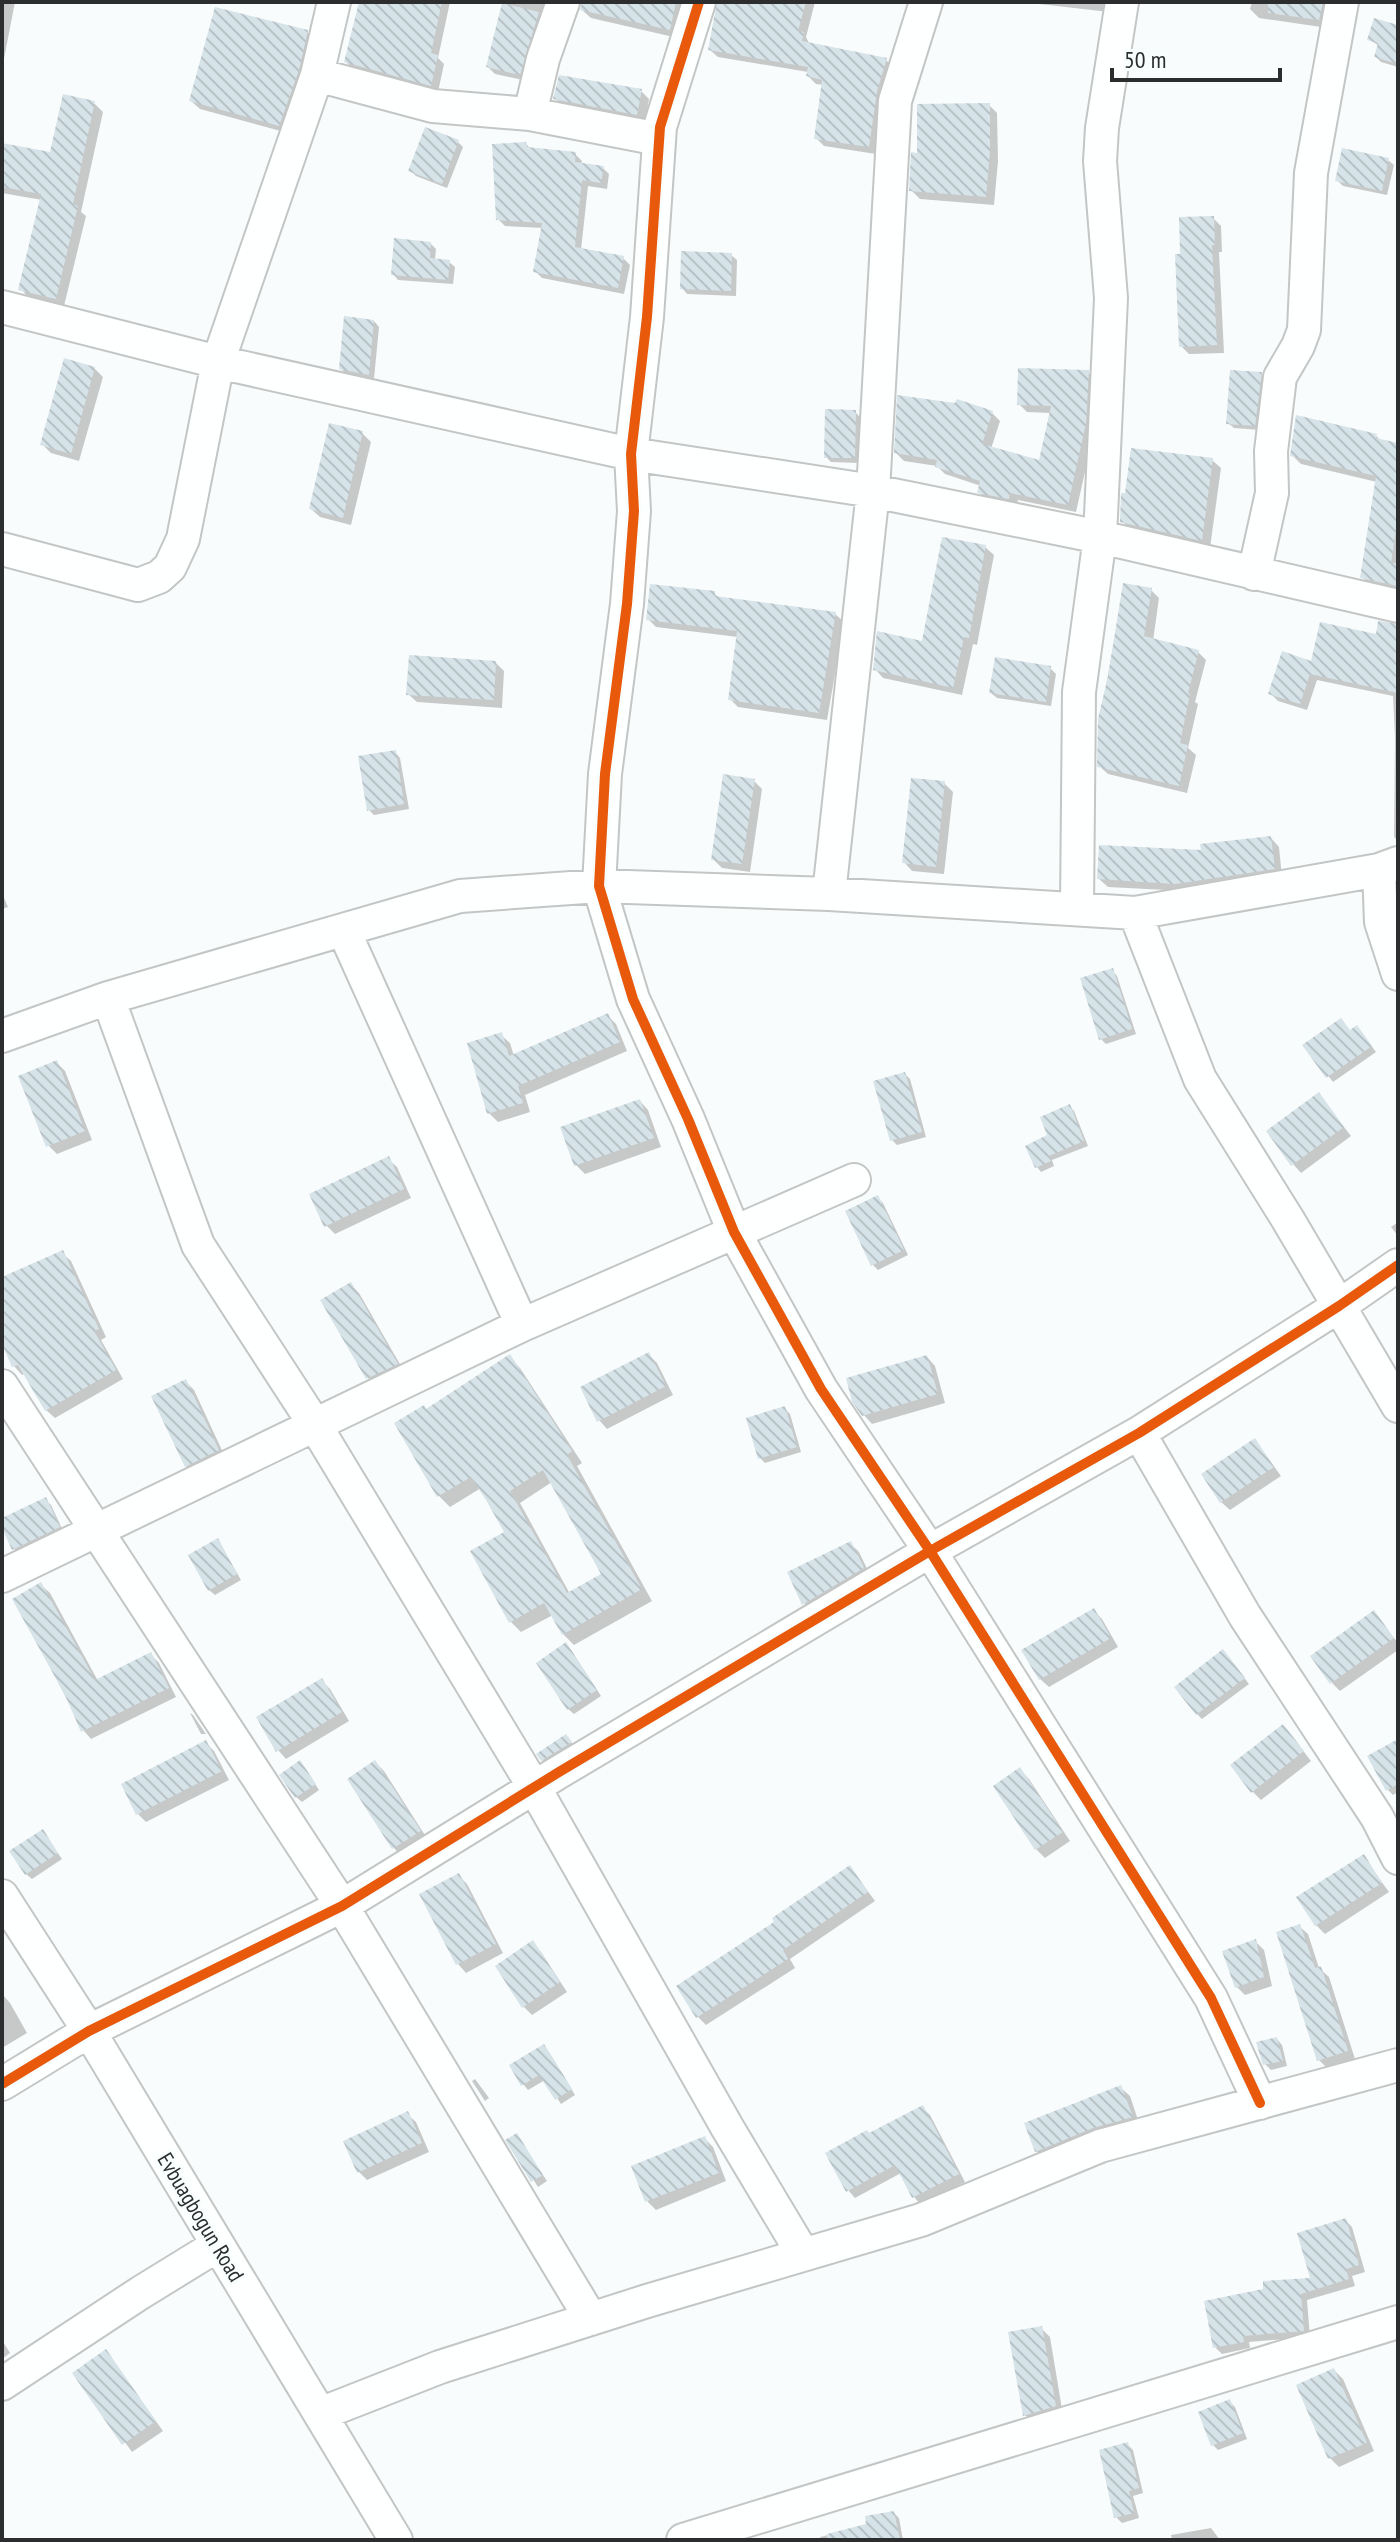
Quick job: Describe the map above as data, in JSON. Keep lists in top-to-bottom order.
{
  "streets": {
    "street": ["Evbuagbogun Road"]
  },
  "scale_bar": "50 m"
}
